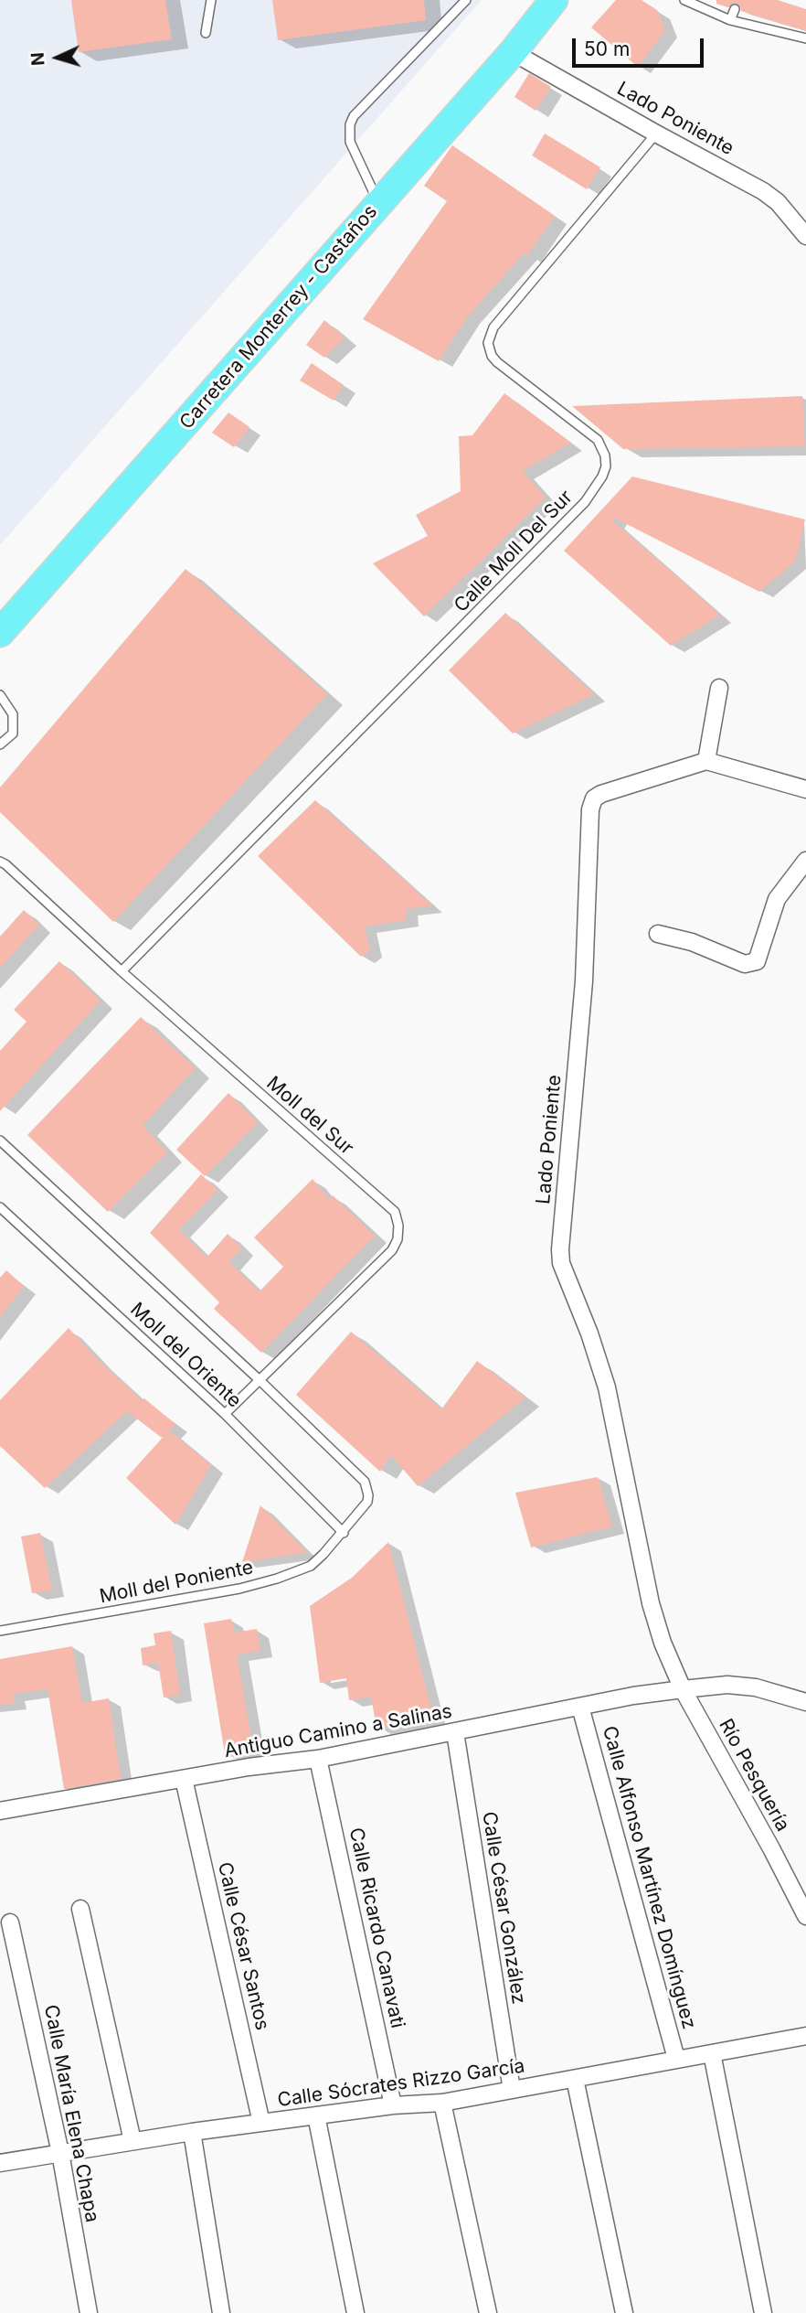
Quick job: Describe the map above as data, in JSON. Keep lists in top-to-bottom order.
{
  "streets": {
    "main road": ["Carretera Monterrey - Castaños"],
    "street": [
      "Lado Poniente",
      "Antiguo Camino a Salinas",
      "Río Pesquería",
      "Calle Alfonso Martínez Domínguez",
      "Calle César González",
      "Calle Ricardo Canavati",
      "Calle César Santos",
      "Calle Sócrates Rizzo García",
      "Calle María Elena Chapa"
    ],
    "lane": [
      "Calle Moll Del Sur",
      "Moll del Sur",
      "Moll del Oriente",
      "Moll del Poniente"
    ]
  },
  "crossings": [
    ["Lado Poniente", "Carretera Monterrey - Castaños"],
    ["Lado Poniente", "Calle Moll Del Sur"],
    ["Lado Poniente", "Antiguo Camino a Salinas"],
    ["Lado Poniente", "Río Pesquería"],
    ["Calle Moll Del Sur", "Moll del Sur"],
    ["Moll del Sur", "Moll del Oriente"],
    ["Moll del Sur", "Moll del Poniente"],
    ["Moll del Oriente", "Moll del Poniente"],
    ["Antiguo Camino a Salinas", "Río Pesquería"],
    ["Antiguo Camino a Salinas", "Calle Alfonso Martínez Domínguez"],
    ["Antiguo Camino a Salinas", "Calle César González"],
    ["Antiguo Camino a Salinas", "Calle Ricardo Canavati"],
    ["Antiguo Camino a Salinas", "Calle César Santos"],
    ["Calle Alfonso Martínez Domínguez", "Calle Sócrates Rizzo García"],
    ["Calle César González", "Calle Sócrates Rizzo García"],
    ["Calle Ricardo Canavati", "Calle Sócrates Rizzo García"],
    ["Calle César Santos", "Calle Sócrates Rizzo García"],
    ["Calle Sócrates Rizzo García", "Calle María Elena Chapa"]
  ],
  "scale_bar": "50 m",
  "north": "left"
}
